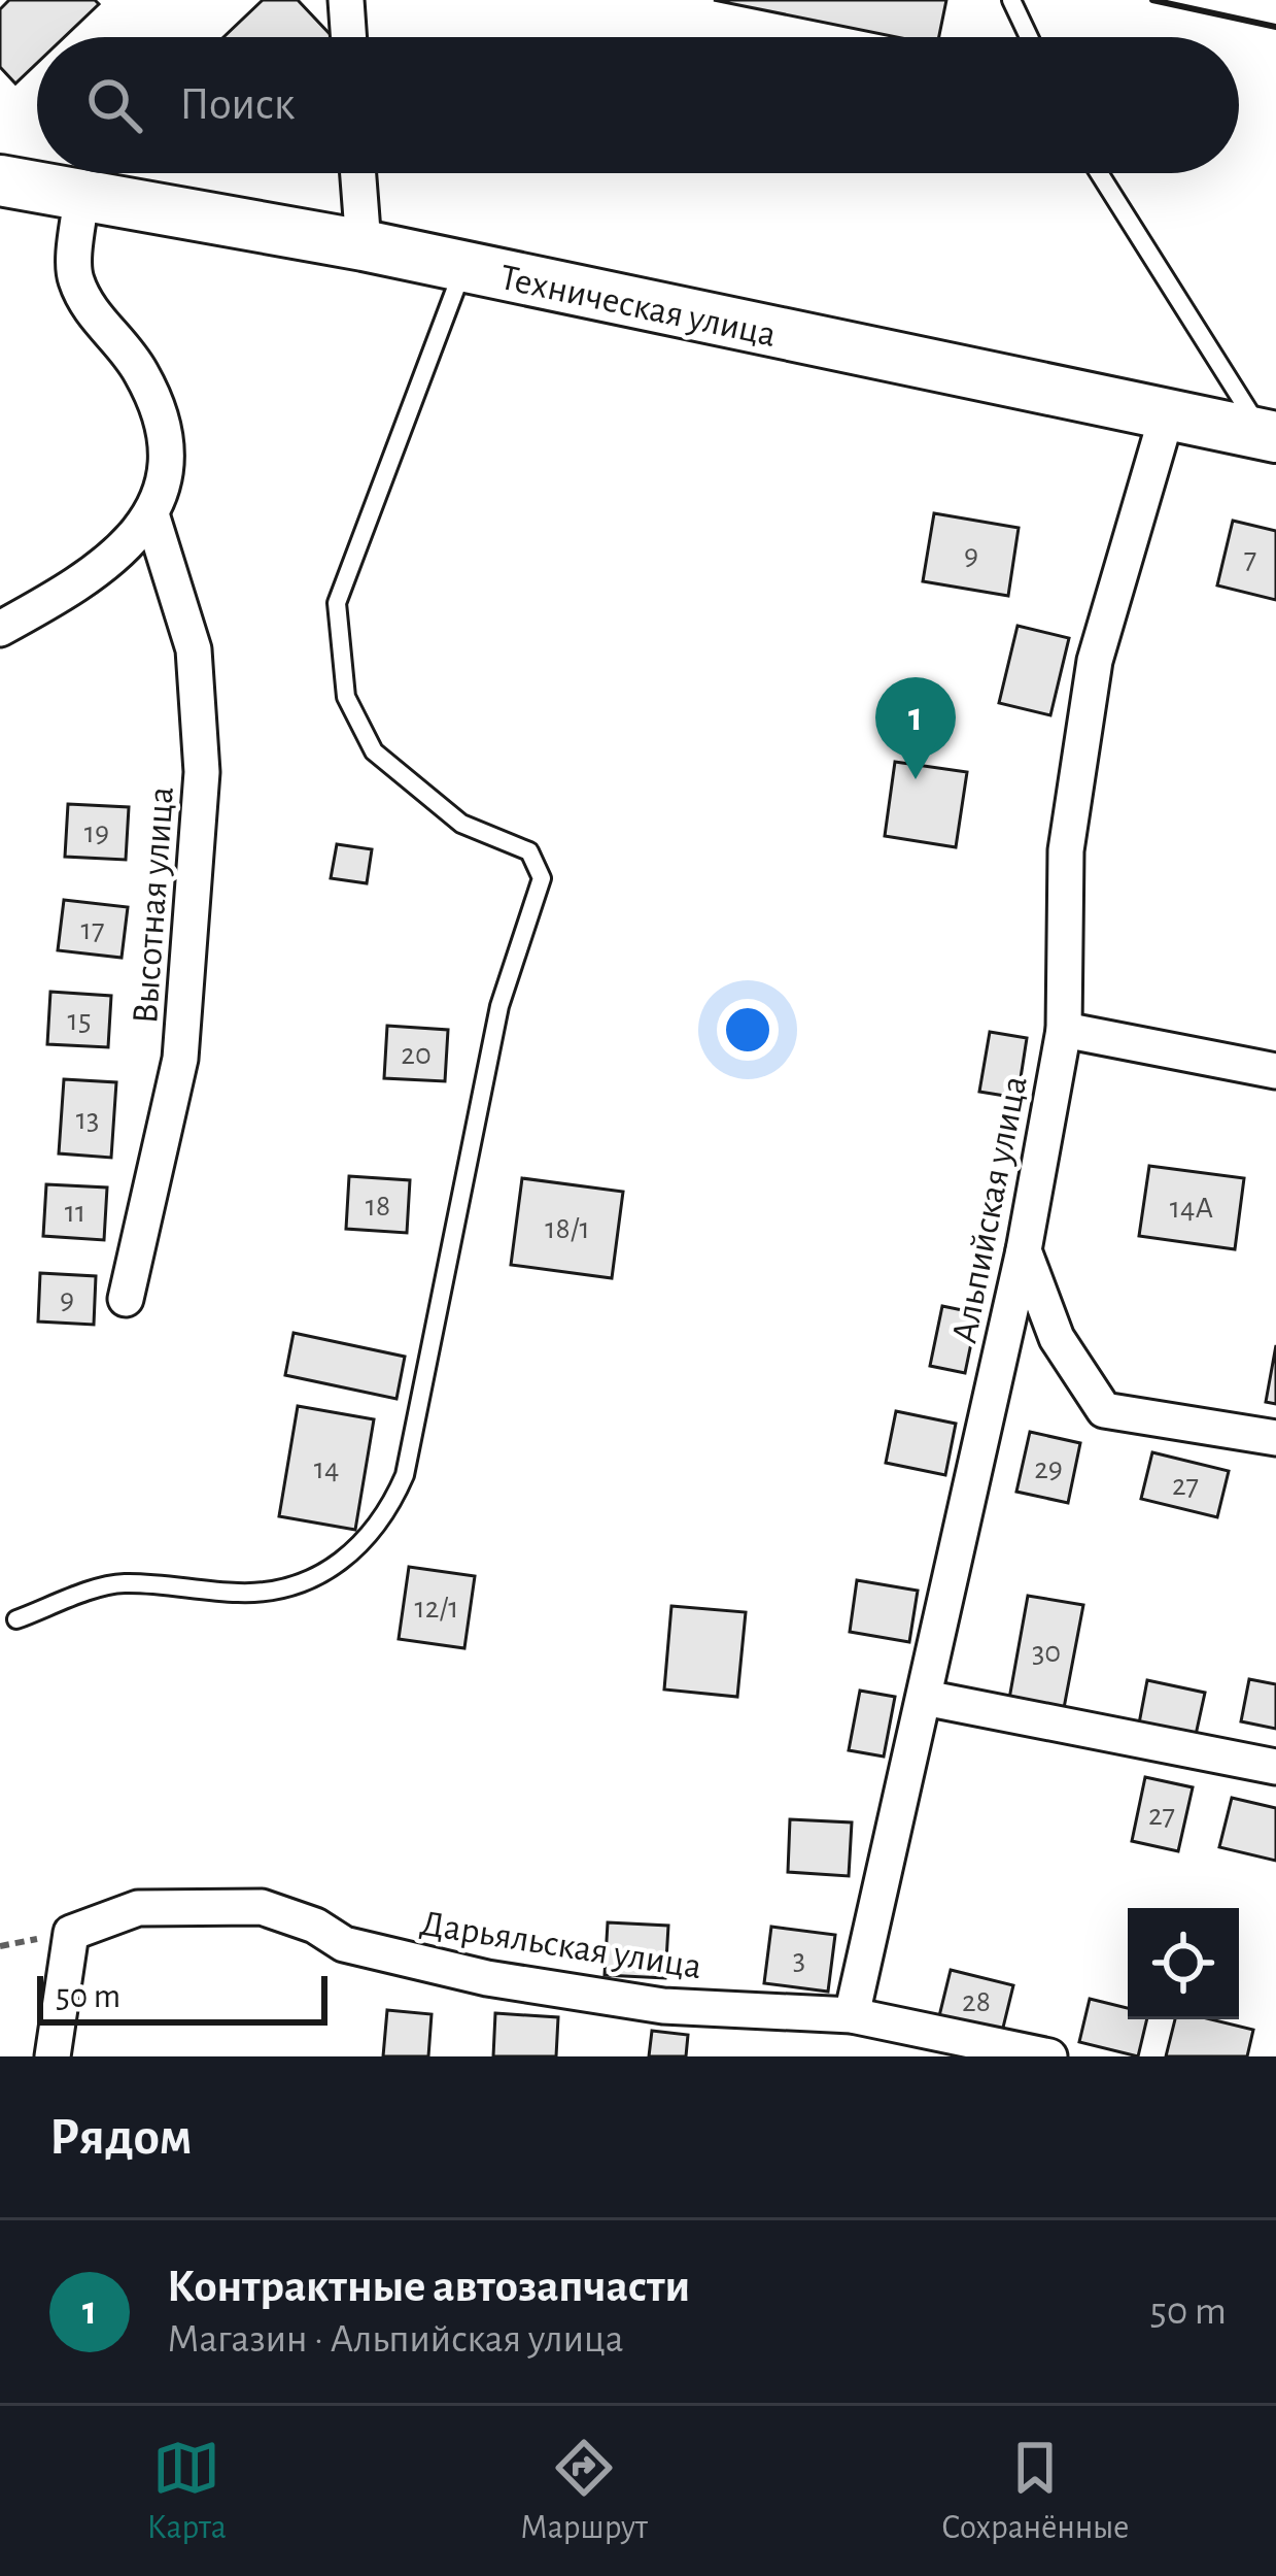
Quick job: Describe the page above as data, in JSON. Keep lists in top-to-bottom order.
{
  "streets": {
    "street": [
      "Техническая улица",
      "Высотная улица",
      "Альпийская улица",
      "Дарьяльская улица"
    ]
  },
  "crossings": [
    ["Техническая улица", "Альпийская улица"],
    ["Альпийская улица", "Дарьяльская улица"]
  ],
  "house_numbers": [
    "9",
    "7",
    "19",
    "17",
    "15",
    "20",
    "13",
    "18",
    "14А",
    "11",
    "18/1",
    "9",
    "14",
    "29",
    "27",
    "12/1",
    "30",
    "27",
    "3",
    "28"
  ],
  "scale_bar": "50 m",
  "page": {
    "search": "Поиск",
    "pins": "1",
    "scale": "50 m",
    "heading": "Рядом",
    "list": [
      {
        "mark": "1",
        "name": "Контрактные автозапчасти",
        "note": "Магазин · Альпийская улица",
        "value": "50 m"
      }
    ],
    "nav": ["Карта", "Маршрут", "Сохранённые"]
  }
}
